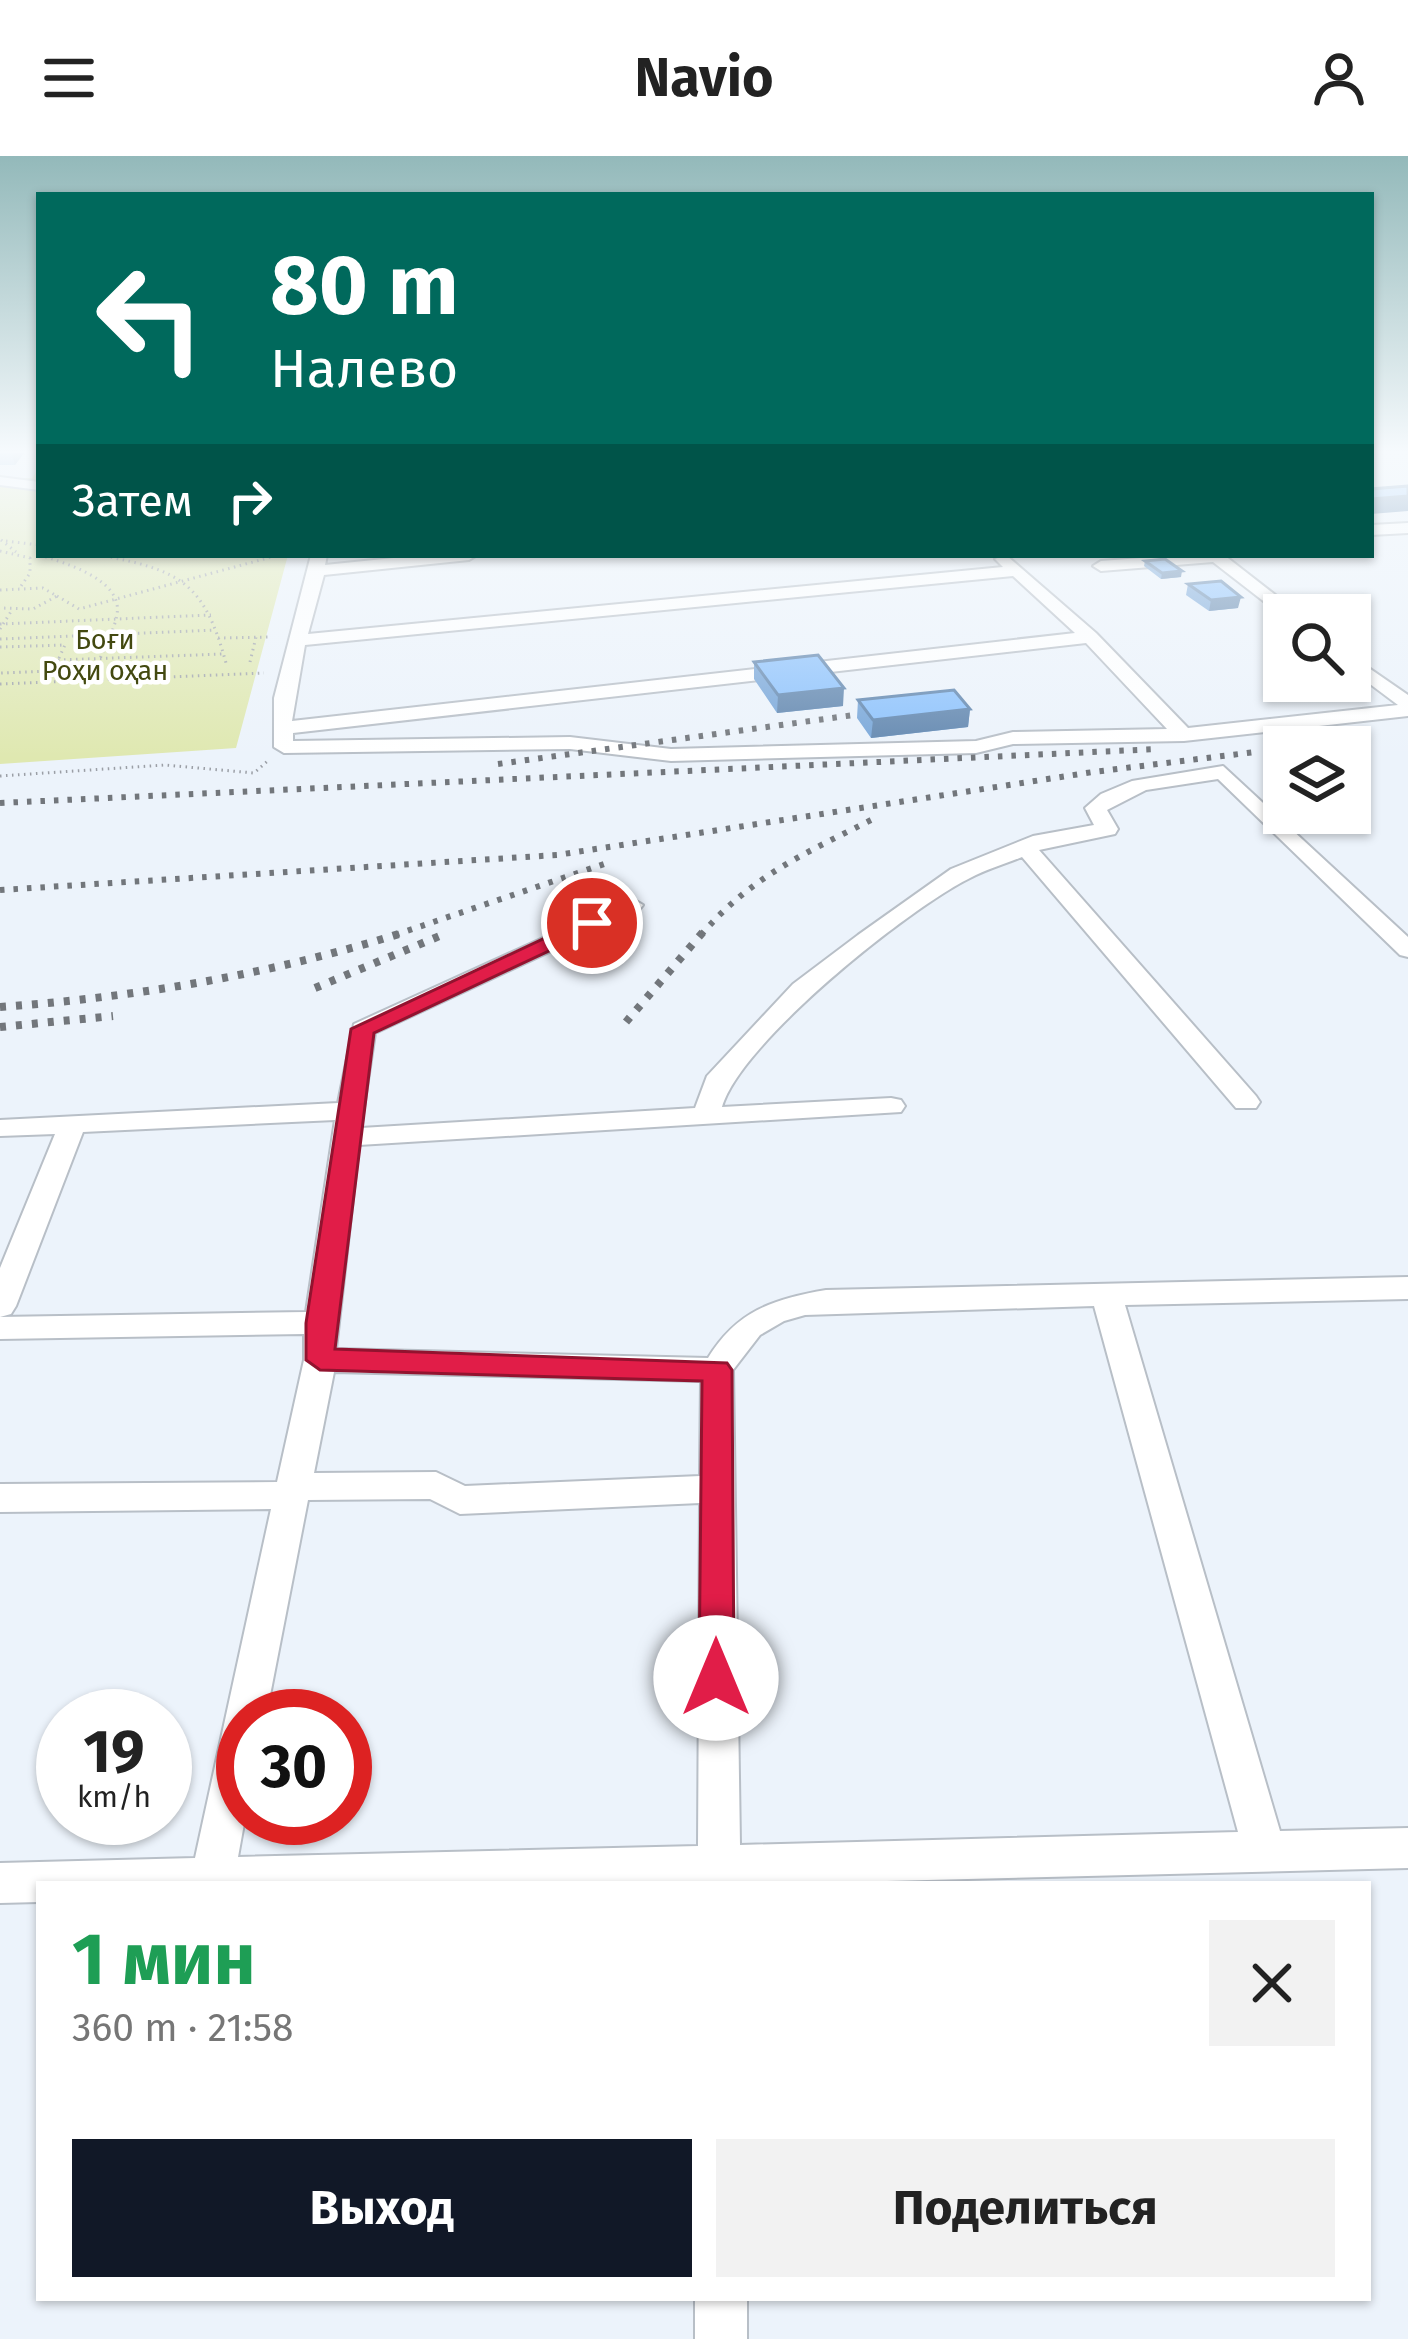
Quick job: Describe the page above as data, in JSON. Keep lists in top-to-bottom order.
{
  "parks": ["Боғи Роҳи оҳан"],
  "page": {
    "header": "Navio",
    "turn": ["80 m", "Налево"],
    "then": "Затем",
    "speed": "19 km/h",
    "limit": "30",
    "heading": ["1 мин", "360 m · 21:58"],
    "buttons": ["Выход", "Поделиться"]
  }
}
